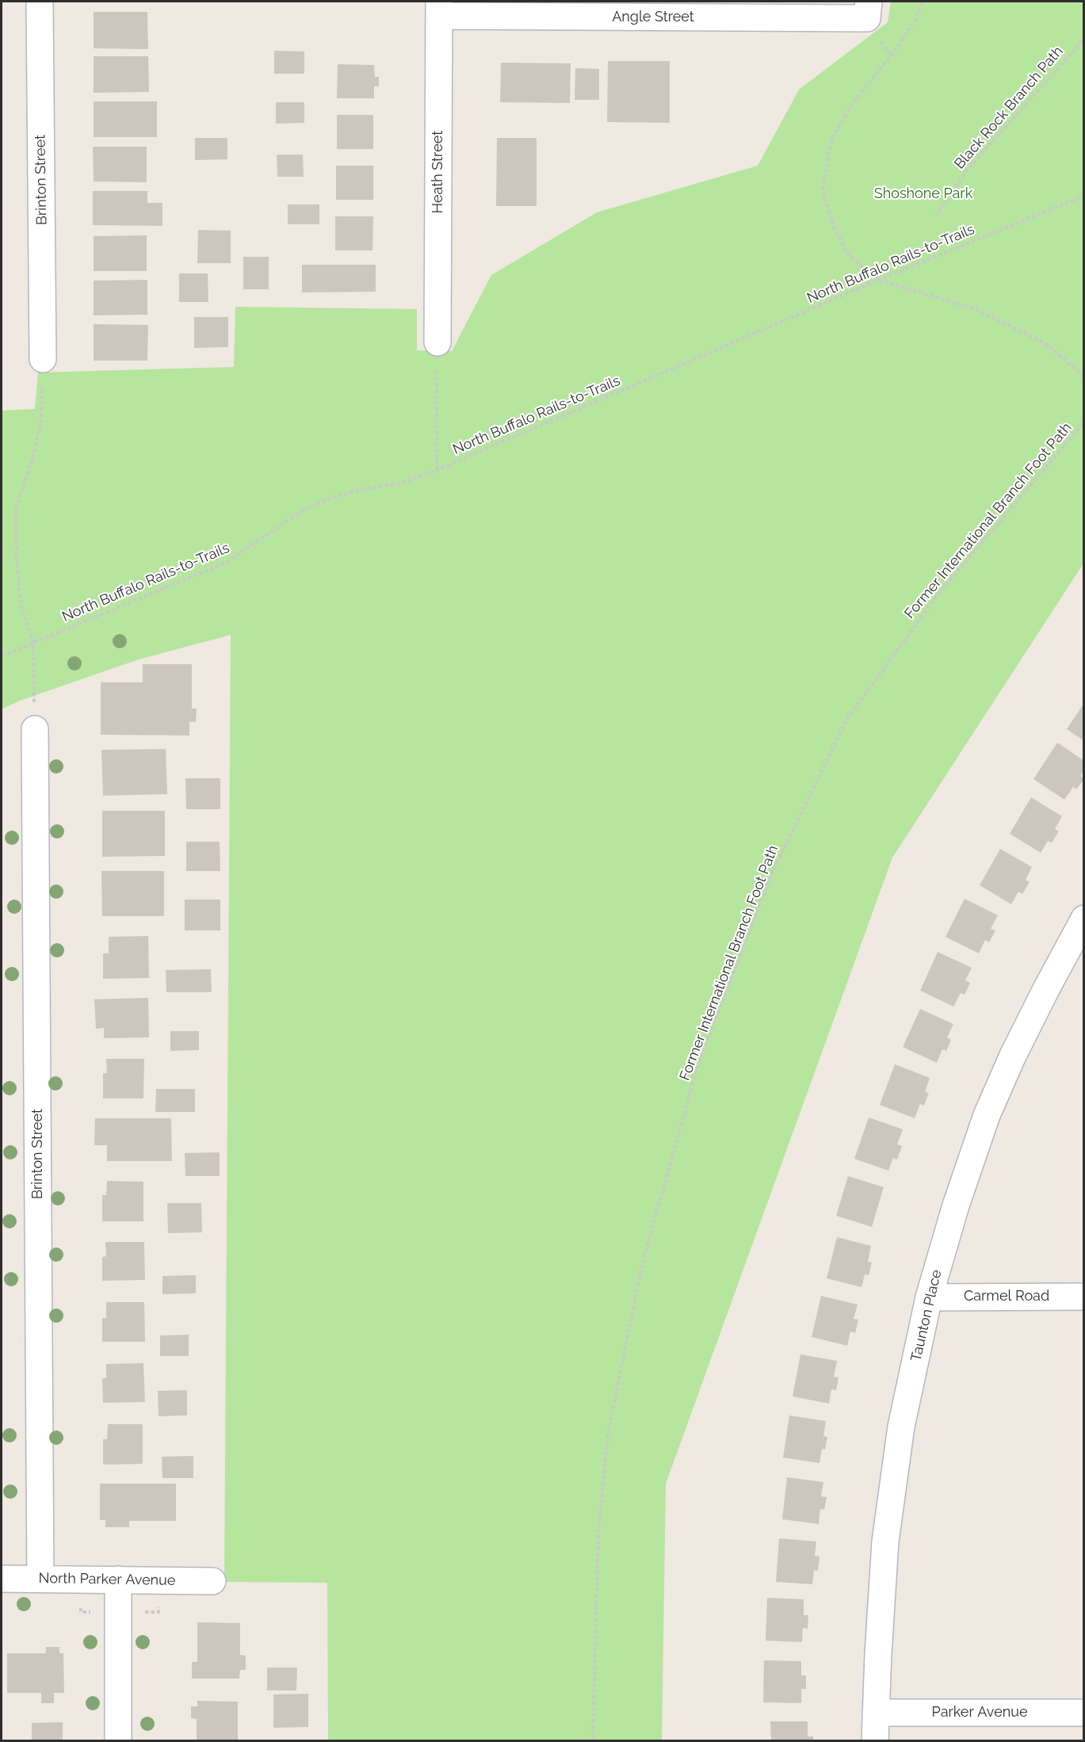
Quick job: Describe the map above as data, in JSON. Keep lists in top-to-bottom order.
{
  "streets": {
    "street": [
      "Angle Street",
      "Heath Street",
      "Brinton Street",
      "Carmel Road",
      "Taunton Place",
      "North Parker Avenue",
      "Parker Avenue"
    ],
    "path": ["Black Rock Branch Path", "North Buffalo Rails-to-Trails", "Former International Branch Foot Path"]
  },
  "crossings": [
    ["Angle Street", "Heath Street"],
    ["Brinton Street", "North Parker Avenue"],
    ["Carmel Road", "Taunton Place"],
    ["Taunton Place", "Parker Avenue"]
  ],
  "parks": ["Shoshone Park"]
}
